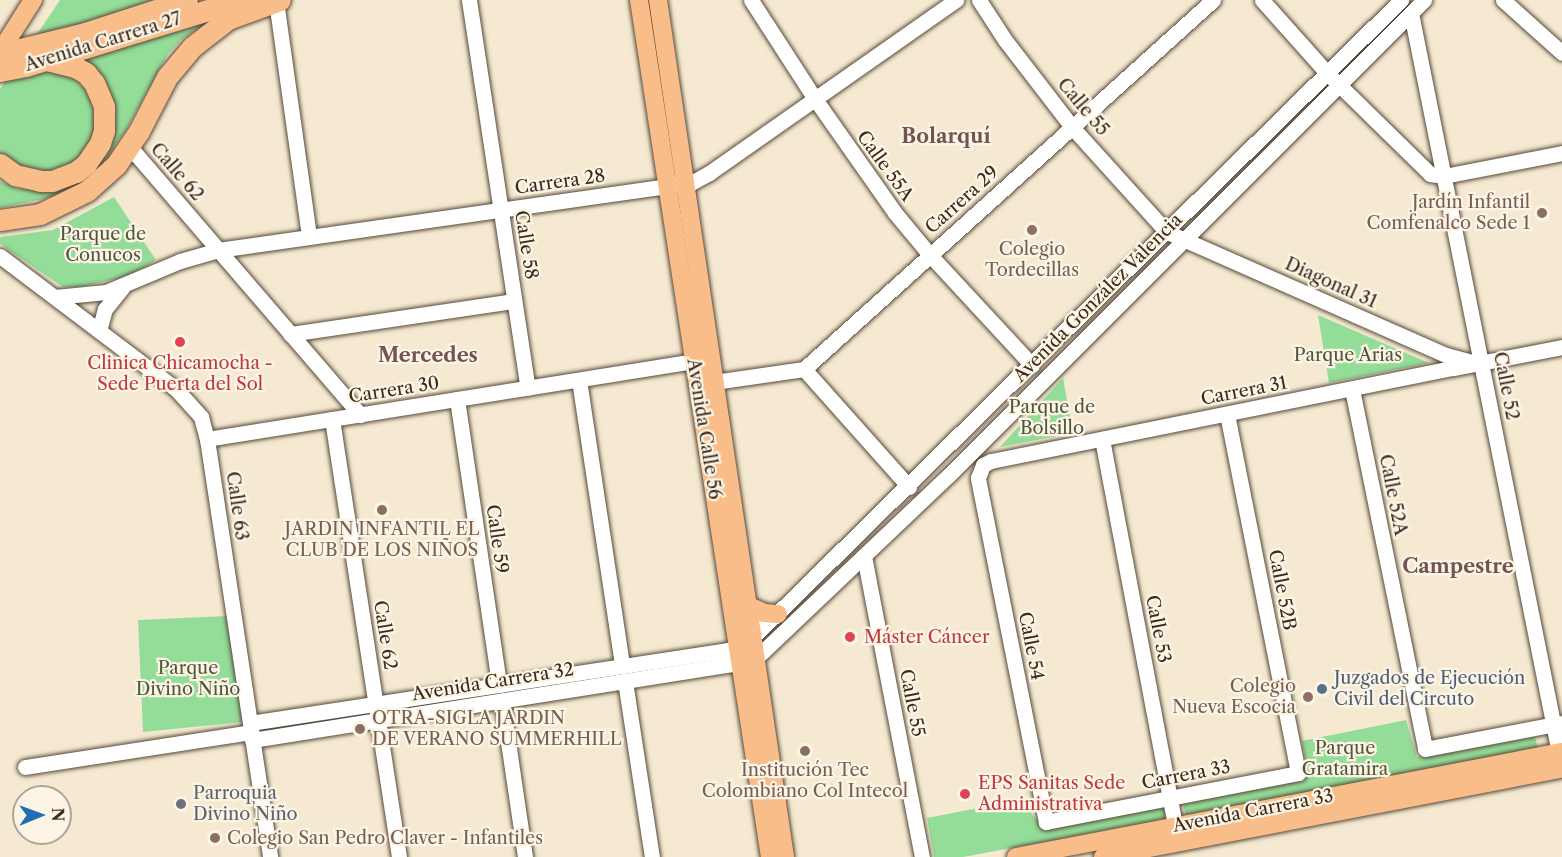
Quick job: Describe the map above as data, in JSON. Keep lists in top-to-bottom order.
{
  "streets": {
    "highway": ["Avenida Carrera 27"],
    "main road": ["Avenida Calle 56", "Avenida Carrera 33"],
    "street": [
      "Calle 55",
      "Calle 55A",
      "Calle 62",
      "Carrera 28",
      "Carrera 29",
      "Calle 58",
      "Diagonal 31",
      "Avenida González Valencia",
      "Calle 52",
      "Carrera 30",
      "Carrera 31",
      "Calle 52A",
      "Calle 63",
      "Calle 59",
      "Calle 52B",
      "Calle 53",
      "Calle 54",
      "Avenida Carrera 32",
      "Carrera 33"
    ]
  },
  "crossings": [
    ["Calle 55", "Carrera 29"],
    ["Calle 55", "Diagonal 31"],
    ["Calle 55", "Avenida González Valencia"],
    ["Calle 55A", "Carrera 28"],
    ["Calle 55A", "Carrera 29"],
    ["Calle 55A", "Avenida González Valencia"],
    ["Calle 62", "Carrera 28"],
    ["Calle 62", "Carrera 30"],
    ["Calle 62", "Avenida Carrera 32"],
    ["Carrera 28", "Calle 58"],
    ["Carrera 28", "Avenida Calle 56"],
    ["Carrera 28", "Calle 63"],
    ["Calle 58", "Carrera 30"],
    ["Diagonal 31", "Avenida González Valencia"],
    ["Diagonal 31", "Calle 52"],
    ["Diagonal 31", "Carrera 31"],
    ["Avenida González Valencia", "Calle 52"],
    ["Avenida González Valencia", "Avenida Calle 56"],
    ["Avenida González Valencia", "Avenida Carrera 32"],
    ["Calle 52", "Carrera 31"],
    ["Calle 52", "Calle 52A"],
    ["Calle 52", "Avenida Carrera 33"],
    ["Carrera 30", "Avenida Calle 56"],
    ["Carrera 30", "Calle 63"],
    ["Carrera 30", "Calle 59"],
    ["Carrera 31", "Calle 52A"],
    ["Carrera 31", "Calle 52B"],
    ["Carrera 31", "Calle 53"],
    ["Carrera 31", "Calle 54"],
    ["Avenida Calle 56", "Avenida Carrera 32"],
    ["Calle 63", "Avenida Carrera 32"],
    ["Calle 59", "Avenida Carrera 32"],
    ["Calle 52B", "Carrera 33"],
    ["Calle 53", "Carrera 33"],
    ["Calle 53", "Avenida Carrera 33"],
    ["Calle 54", "Carrera 33"]
  ],
  "districts": ["Bolarquí", "Mercedes", "Campestre"],
  "parks": [
    "Parque de Conucos",
    "Parque Arias",
    "Parque de Bolsillo",
    "Parque Divino Niño",
    "Parque Gratamira"
  ],
  "places": [
    "Jardín Infantil Comfenalco Sede 1",
    "Colegio Tordecillas",
    "Clinica Chicamocha - Sede Puerta del Sol",
    "JARDIN INFANTIL EL CLUB DE LOS NIÑOS",
    "Máster Cáncer",
    "Juzgados de Ejecución Civil del Circuto",
    "Colegio Nueva Escocia",
    "OTRA-SIGLA JARDIN DE VERANO SUMMERHILL",
    "Institución Tec Colombiano Col Intecol",
    "EPS Sanitas Sede Administrativa",
    "Parroquia Divino Niño",
    "Colegio San Pedro Claver - Infantiles"
  ],
  "north": "right"
}
